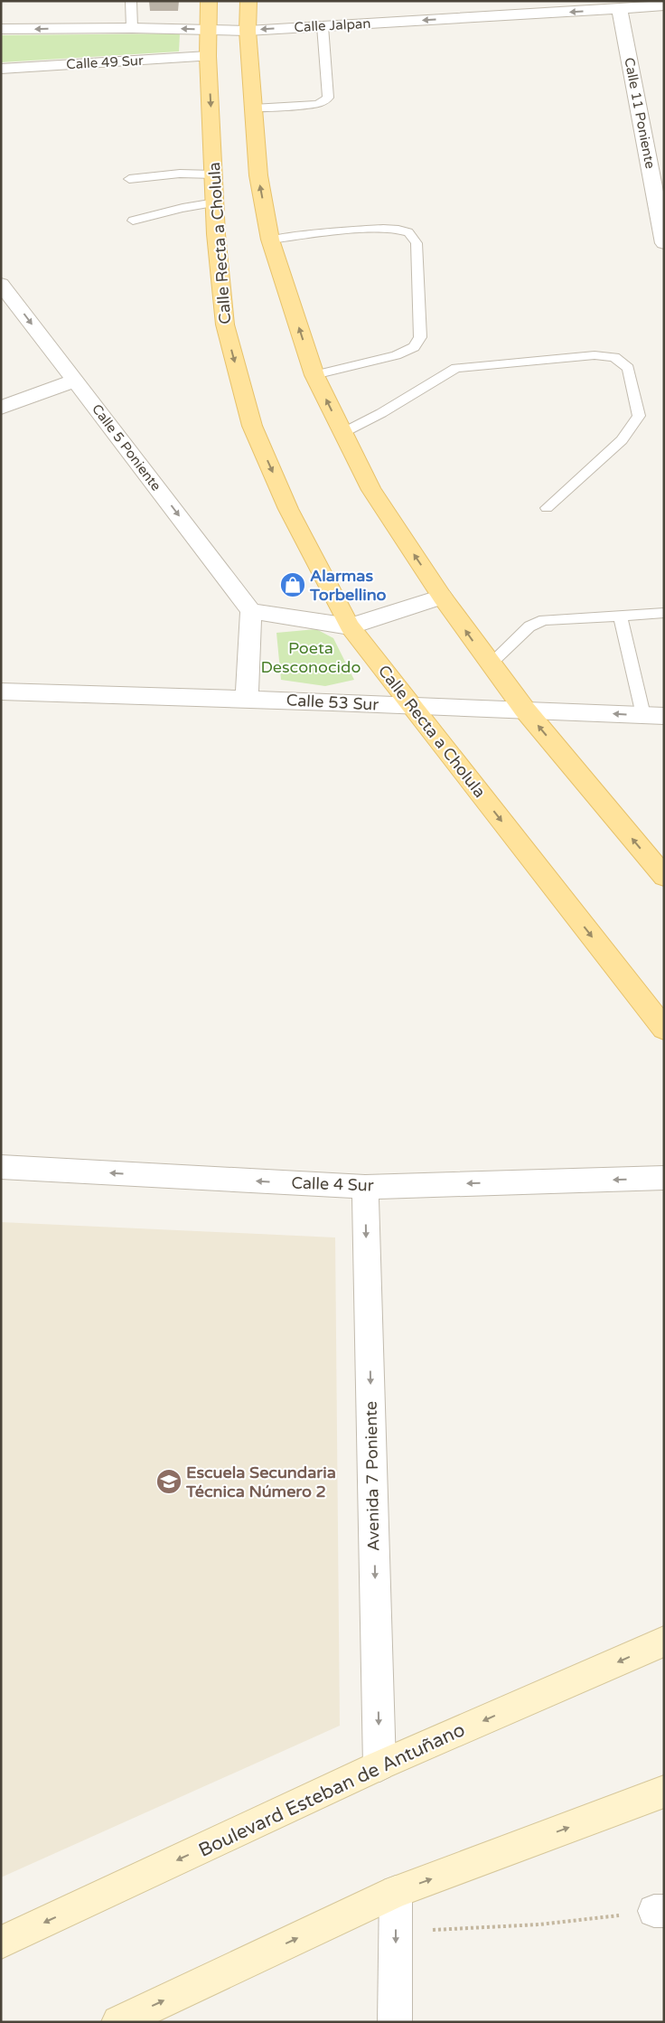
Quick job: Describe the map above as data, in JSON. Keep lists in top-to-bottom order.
{
  "streets": {
    "main road": ["Calle Recta a Cholula", "Boulevard Esteban de Antuñano"],
    "street": [
      "Calle Jalpan",
      "Calle 49 Sur",
      "Calle 11 Poniente",
      "Calle 5 Poniente",
      "Calle 53 Sur",
      "Calle 4 Sur",
      "Avenida 7 Poniente"
    ]
  },
  "crossings": [
    ["Calle Jalpan", "Calle 11 Poniente"],
    ["Calle Jalpan", "Calle Recta a Cholula"],
    ["Calle 49 Sur", "Calle Recta a Cholula"],
    ["Calle Recta a Cholula", "Calle 53 Sur"],
    ["Calle 4 Sur", "Avenida 7 Poniente"],
    ["Avenida 7 Poniente", "Boulevard Esteban de Antuñano"]
  ],
  "one_way": [
    "Calle Jalpan",
    "Calle 5 Poniente",
    "Calle 4 Sur",
    "Avenida 7 Poniente"
  ],
  "parks": ["Poeta Desconocido"],
  "places": {
    "shop": ["Alarmas Torbellino"],
    "school or university": ["Escuela Secundaria Técnica Número 2"]
  }
}
